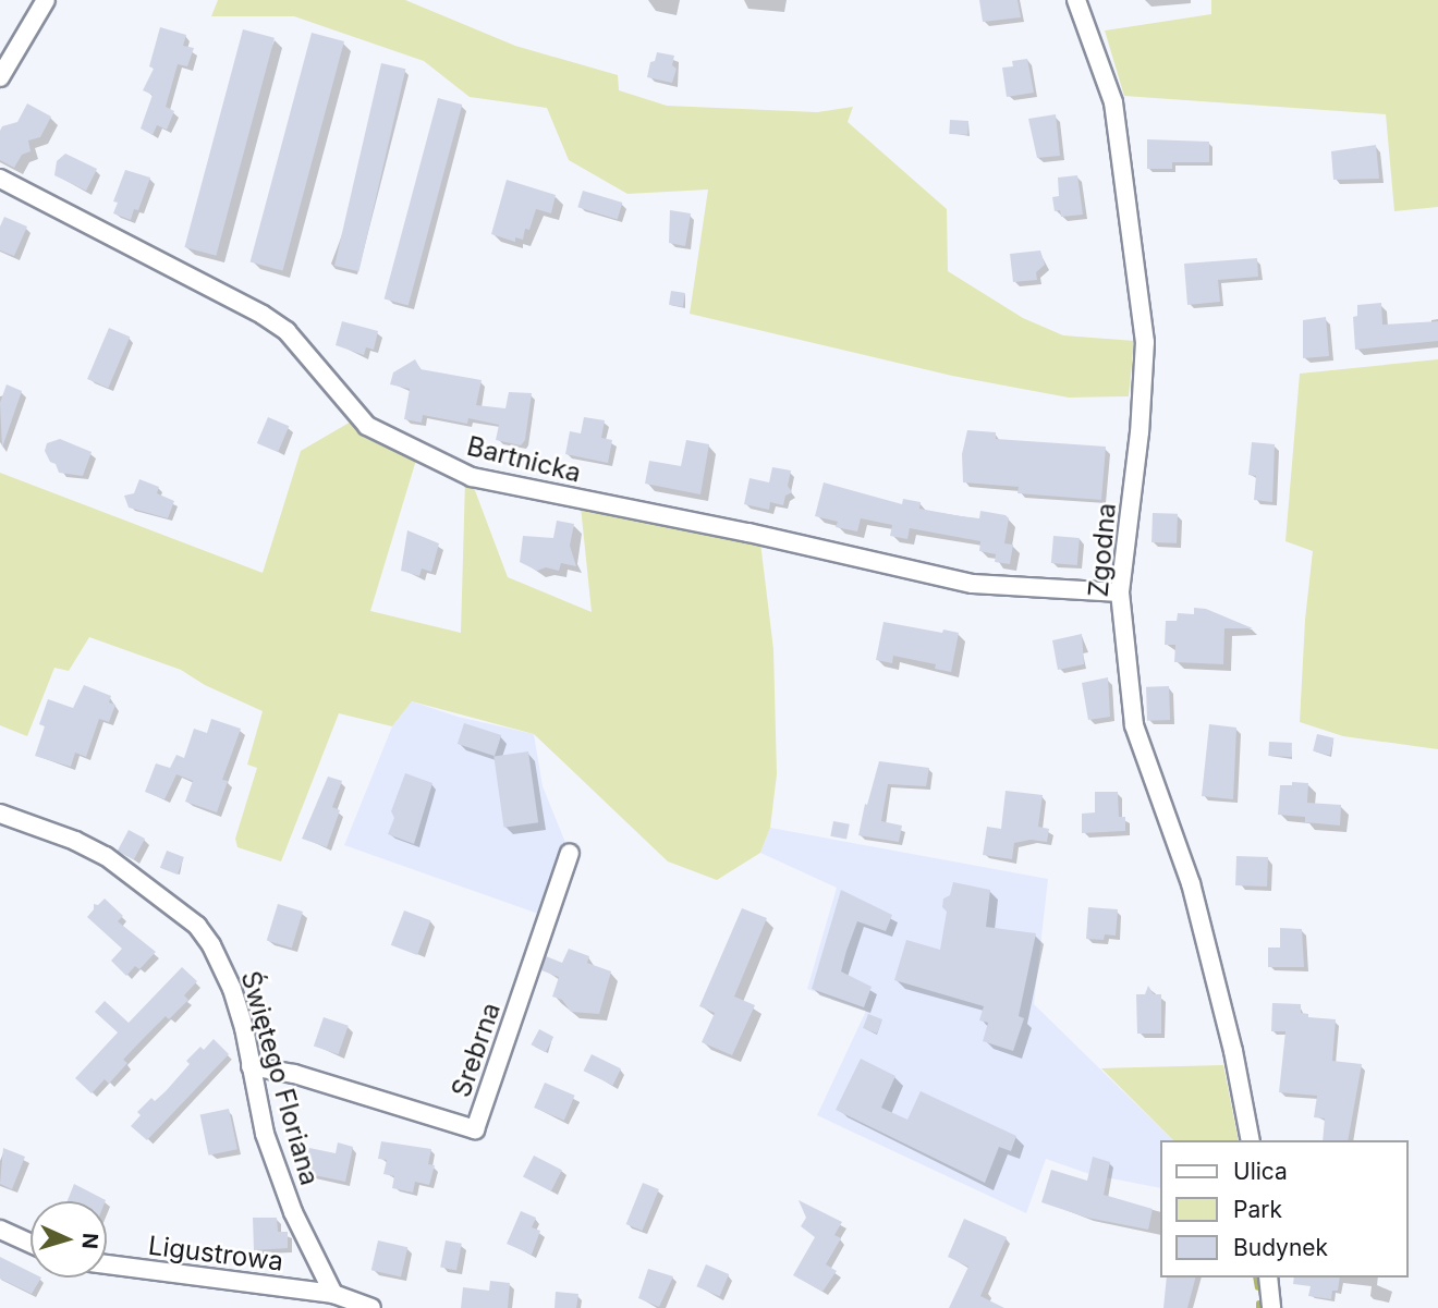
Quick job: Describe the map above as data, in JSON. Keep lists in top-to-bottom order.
{
  "streets": {
    "street": [
      "Bartnicka",
      "Zgodna",
      "Srebrna",
      "Świętego Floriana",
      "Ligustrowa"
    ]
  },
  "crossings": [
    ["Bartnicka", "Zgodna"],
    ["Srebrna", "Świętego Floriana"],
    ["Świętego Floriana", "Ligustrowa"]
  ],
  "legend": ["Ulica", "Park", "Budynek"],
  "north": "right"
}
